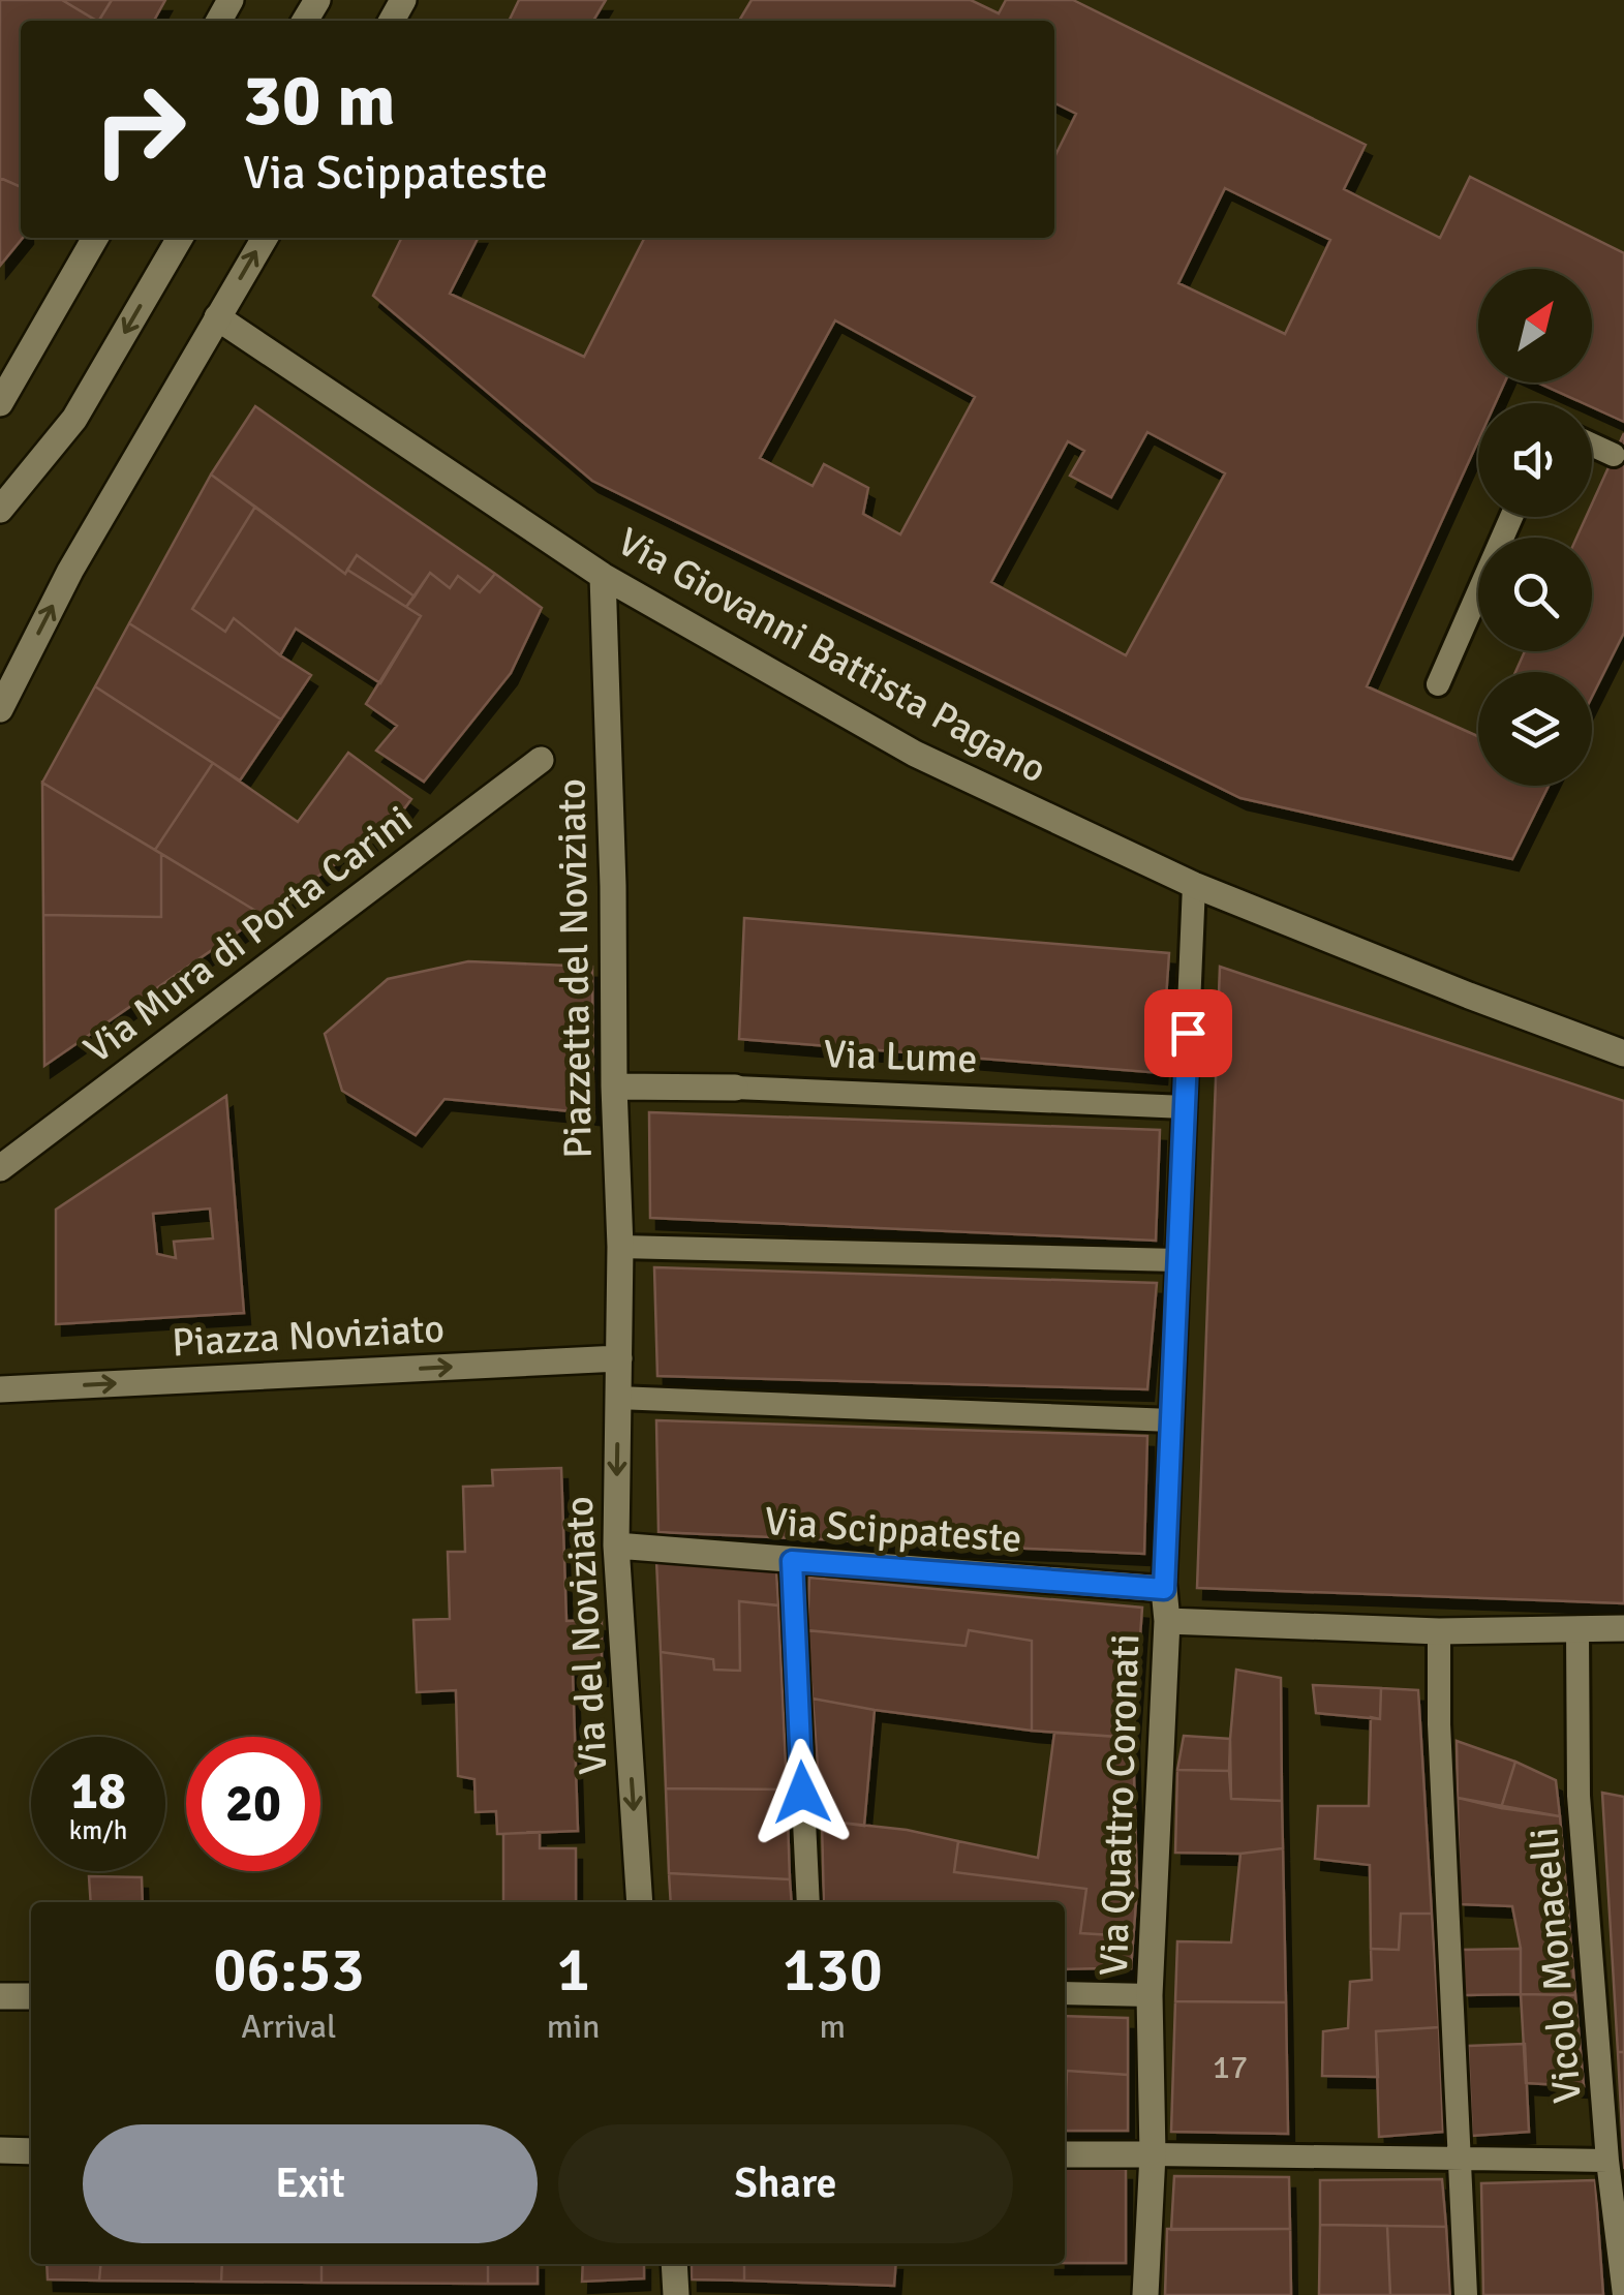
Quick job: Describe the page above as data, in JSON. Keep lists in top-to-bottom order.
{
  "streets": {
    "street": [
      "Via Giovanni Battista Pagano",
      "Via Mura di Porta Carini",
      "Piazzetta del Noviziato",
      "Via Lume",
      "Piazza Noviziato",
      "Via Scippateste",
      "Via del Noviziato",
      "Via Quattro Coronati"
    ],
    "lane": ["Vicolo Monacelli"]
  },
  "crossings": [
    ["Via Giovanni Battista Pagano", "Piazzetta del Noviziato"],
    ["Via Giovanni Battista Pagano", "Via Quattro Coronati"],
    ["Piazzetta del Noviziato", "Via Lume"],
    ["Piazzetta del Noviziato", "Piazza Noviziato"],
    ["Piazzetta del Noviziato", "Via del Noviziato"],
    ["Via Lume", "Via Quattro Coronati"],
    ["Piazza Noviziato", "Via del Noviziato"],
    ["Via Scippateste", "Via del Noviziato"],
    ["Via Scippateste", "Via Quattro Coronati"]
  ],
  "one_way": ["Piazza Noviziato", "Via del Noviziato"],
  "house_numbers": ["17"],
  "north": "top right",
  "page": {
    "turn": ["30 m", "Via Scippateste"],
    "speed": "18 km/h",
    "limit": "20",
    "eta": [
      "06:53",
      "Arrival",
      "1",
      "min",
      "130",
      "m"
    ],
    "buttons": ["Exit", "Share"]
  }
}
